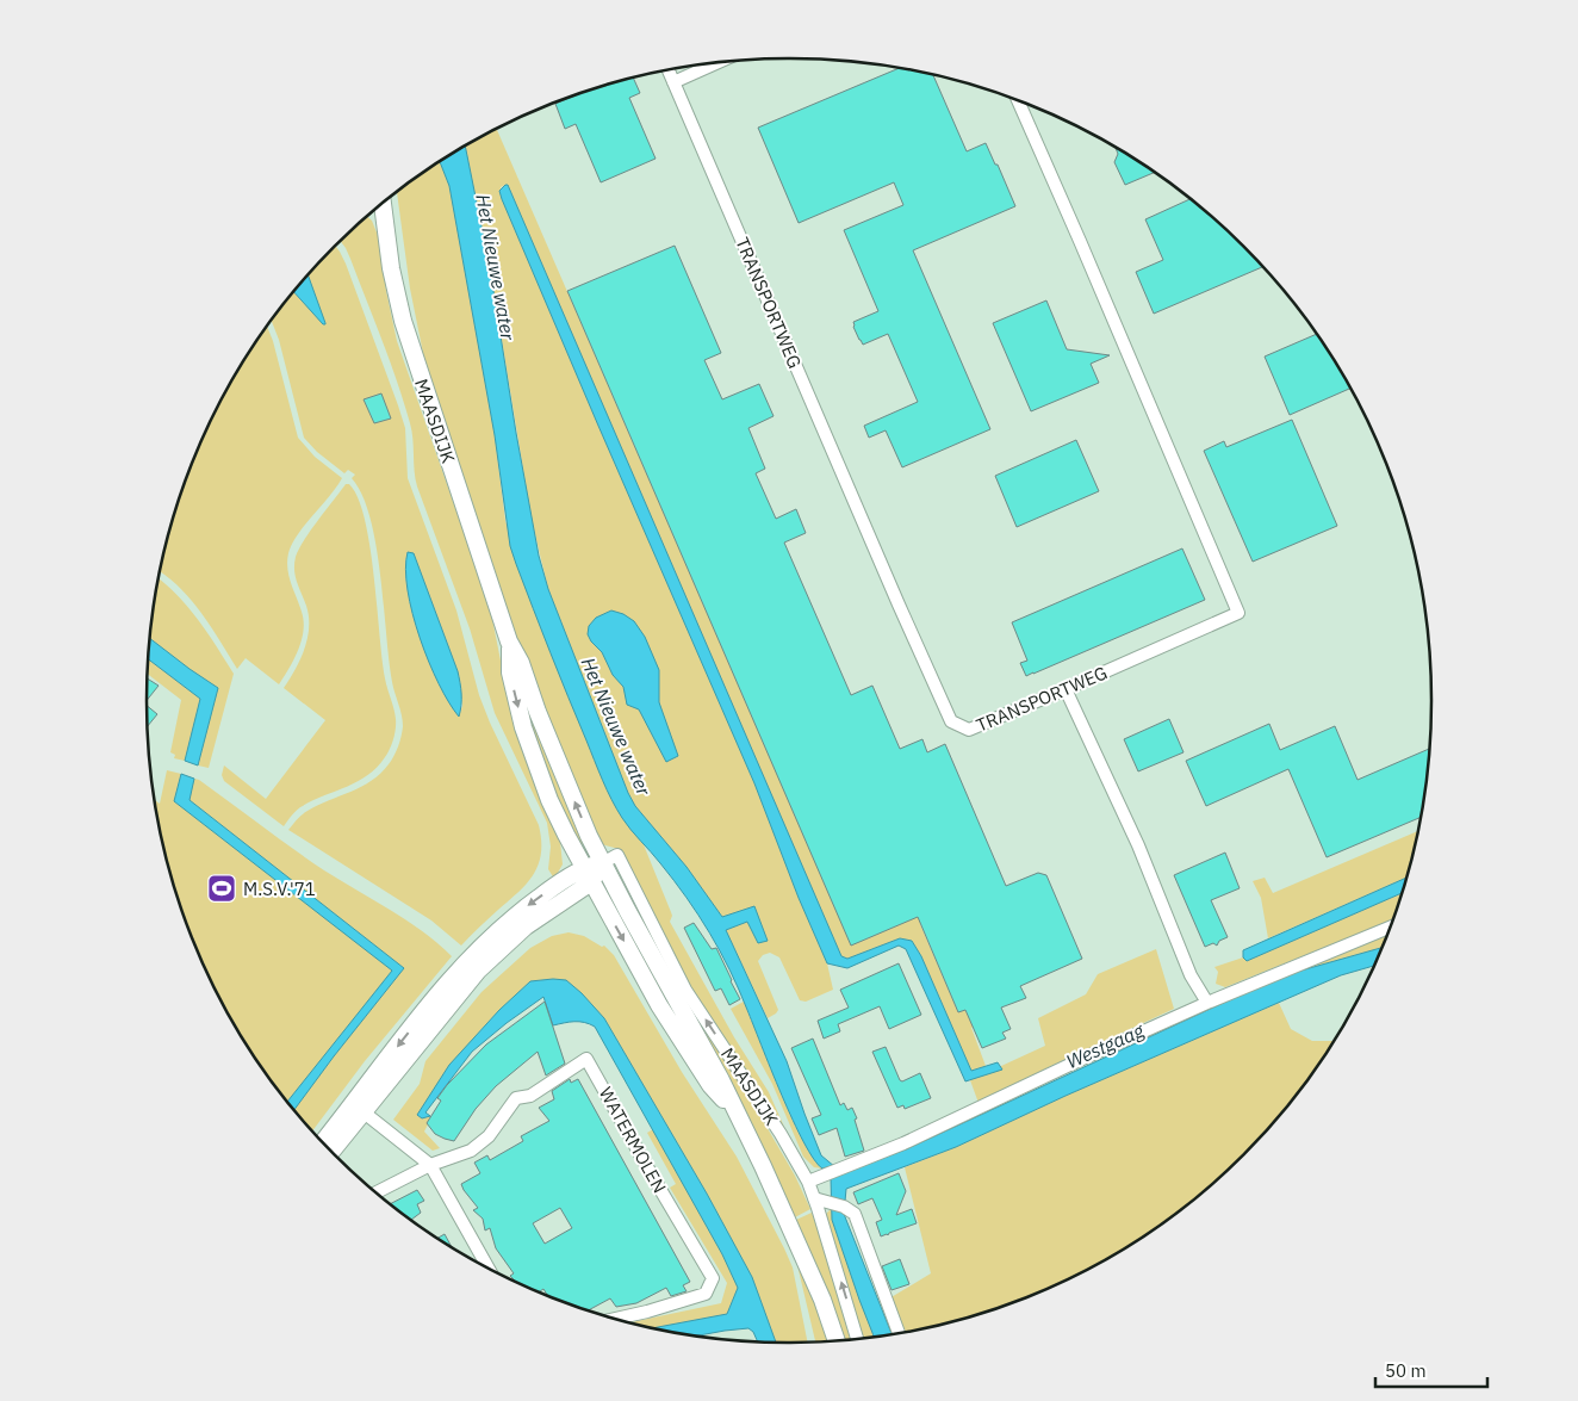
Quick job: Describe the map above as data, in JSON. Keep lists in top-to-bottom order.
{
  "streets": {
    "main road": ["MAASDIJK"],
    "street": ["TRANSPORTWEG", "WATERMOLEN"]
  },
  "water": ["Het Nieuwe water", "Westgaag"],
  "places": {
    "sports": ["M.S.V.'71"]
  },
  "scale_bar": "50 m"
}
